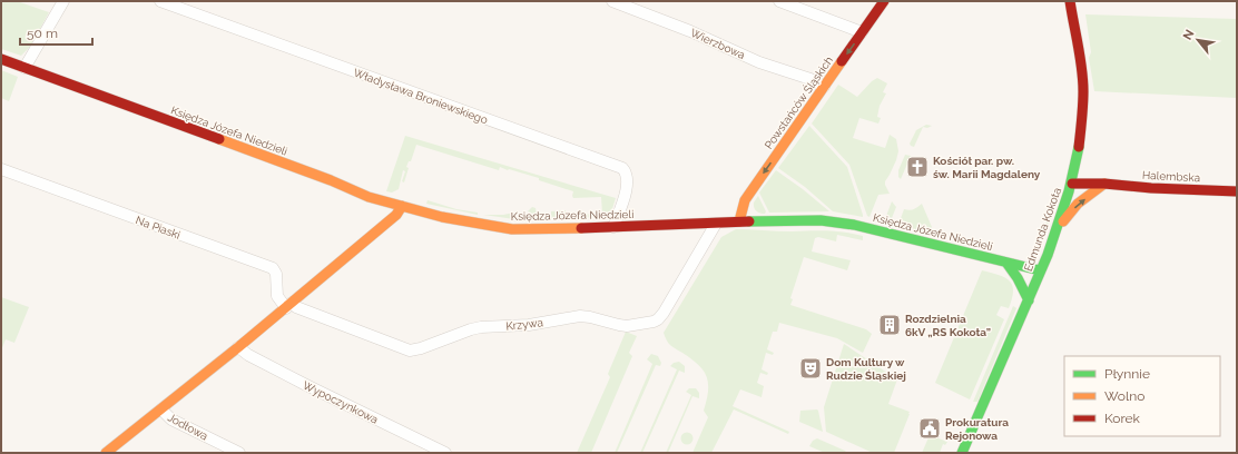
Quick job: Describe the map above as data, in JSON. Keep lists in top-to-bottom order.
{
  "streets": {
    "street": [
      "Wierzbowa",
      "Władysława Broniewskiego",
      "Powstańców Śląskich",
      "Księdza Józefa Niedzieli",
      "Halembska",
      "Na Piaski",
      "Edmunda Kokota",
      "Krzywa",
      "Wypoczynkowa",
      "Jodłowa"
    ]
  },
  "crossings": [
    ["Wierzbowa", "Powstańców Śląskich"],
    ["Władysława Broniewskiego", "Księdza Józefa Niedzieli"],
    ["Powstańców Śląskich", "Księdza Józefa Niedzieli"],
    ["Księdza Józefa Niedzieli", "Edmunda Kokota"],
    ["Księdza Józefa Niedzieli", "Krzywa"],
    ["Halembska", "Edmunda Kokota"],
    ["Na Piaski", "Krzywa"]
  ],
  "one_way": ["Powstańców Śląskich"],
  "places": {
    "church": ["Kościół par. pw. św. Marii Magdaleny"],
    "building": ["Rozdzielnia 6kV „RS Kokota”"],
    "theatre": ["Dom Kultury w Rudzie Śląskiej"],
    "public building": ["Prokuratura Rejonowa"]
  },
  "legend": ["Płynnie", "Wolno", "Korek"],
  "scale_bar": "50 m",
  "north": "top left"
}
